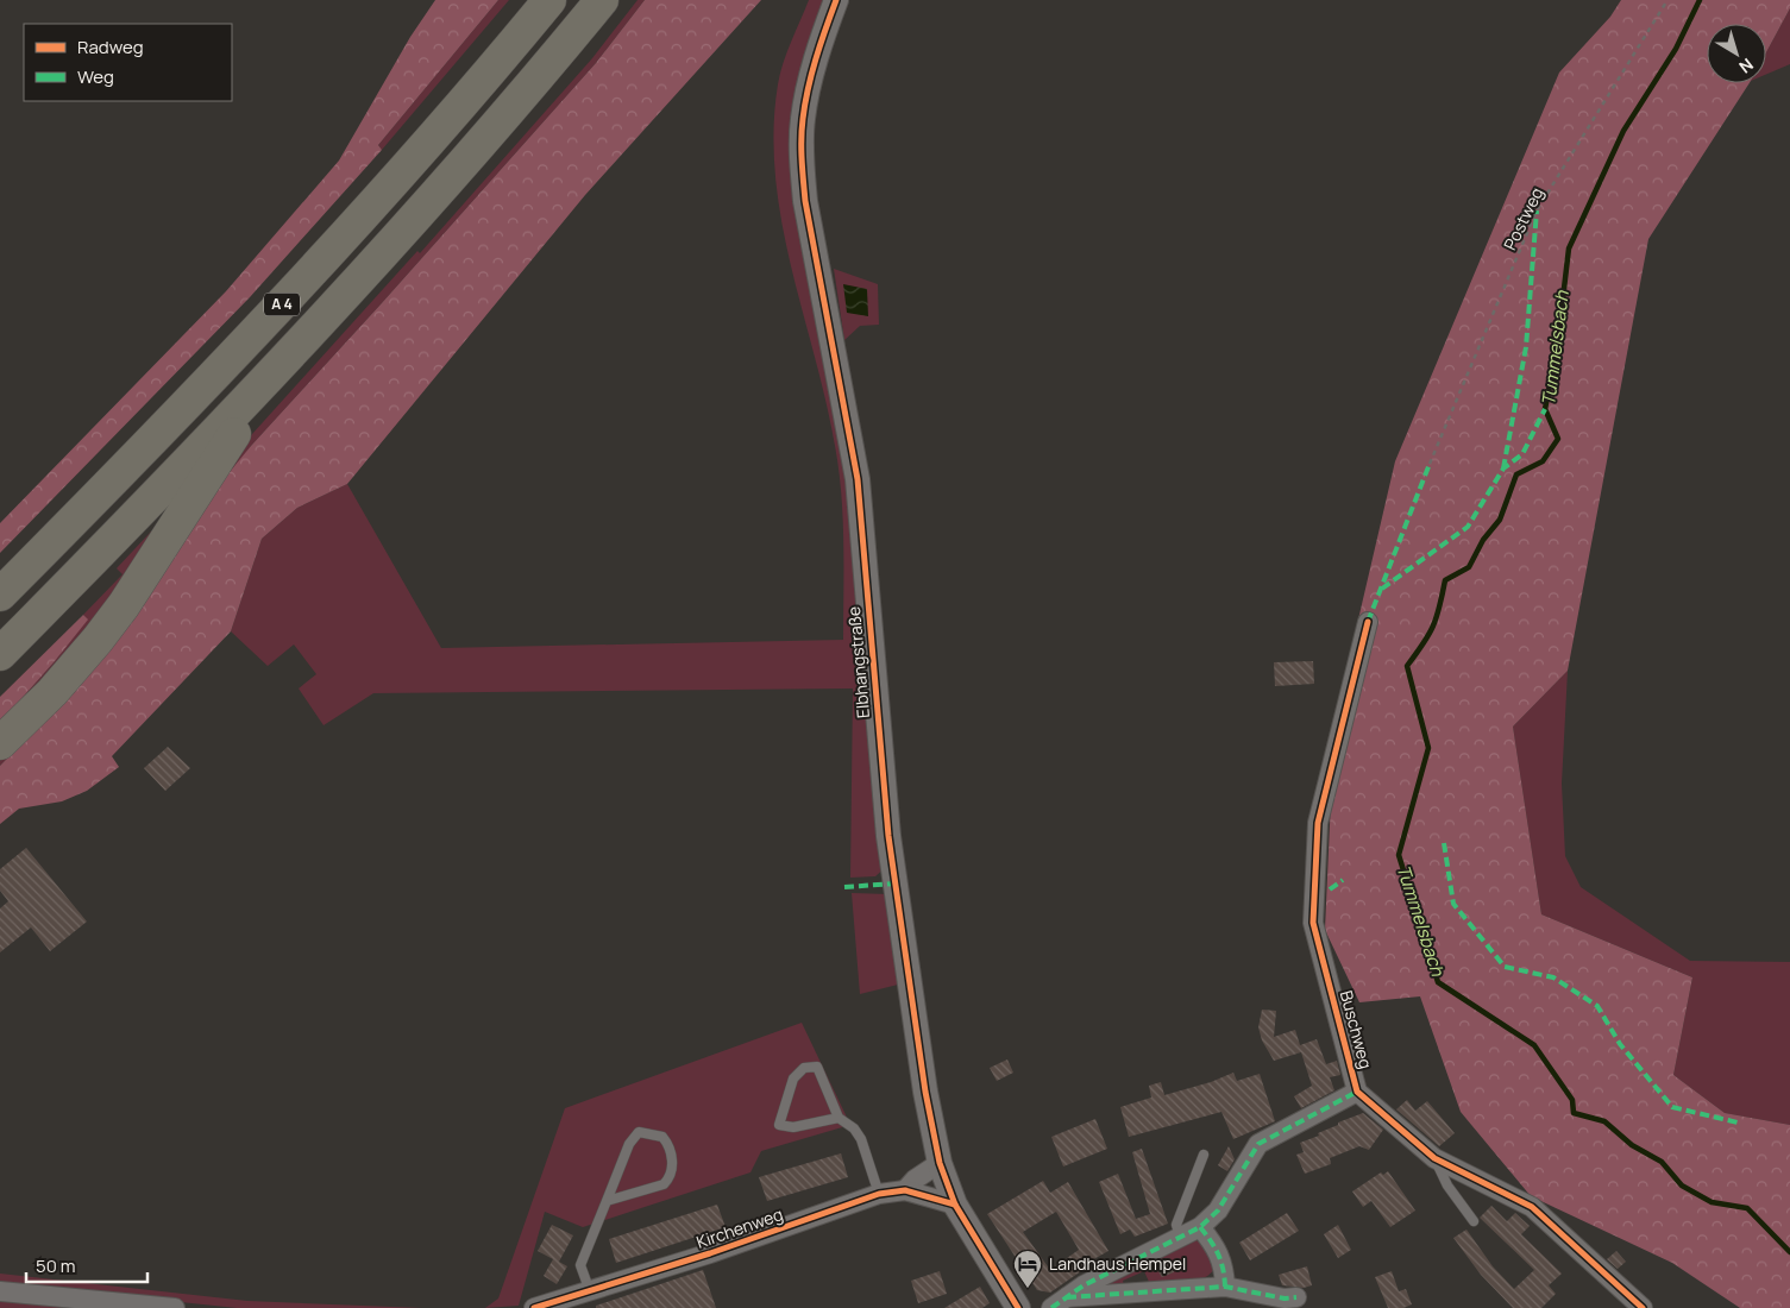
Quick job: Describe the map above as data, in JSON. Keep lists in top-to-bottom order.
{
  "streets": {
    "highway": ["A 4"],
    "street": ["Elbhangstraße", "Buschweg", "Kirchenweg"],
    "path": ["Postweg"]
  },
  "crossings": [
    ["Elbhangstraße", "Kirchenweg"]
  ],
  "water": ["Tummelsbach"],
  "places": {
    "hotel": ["Landhaus Hempel"]
  },
  "legend": ["Radweg", "Weg"],
  "scale_bar": "50 m",
  "north": "bottom right"
}
